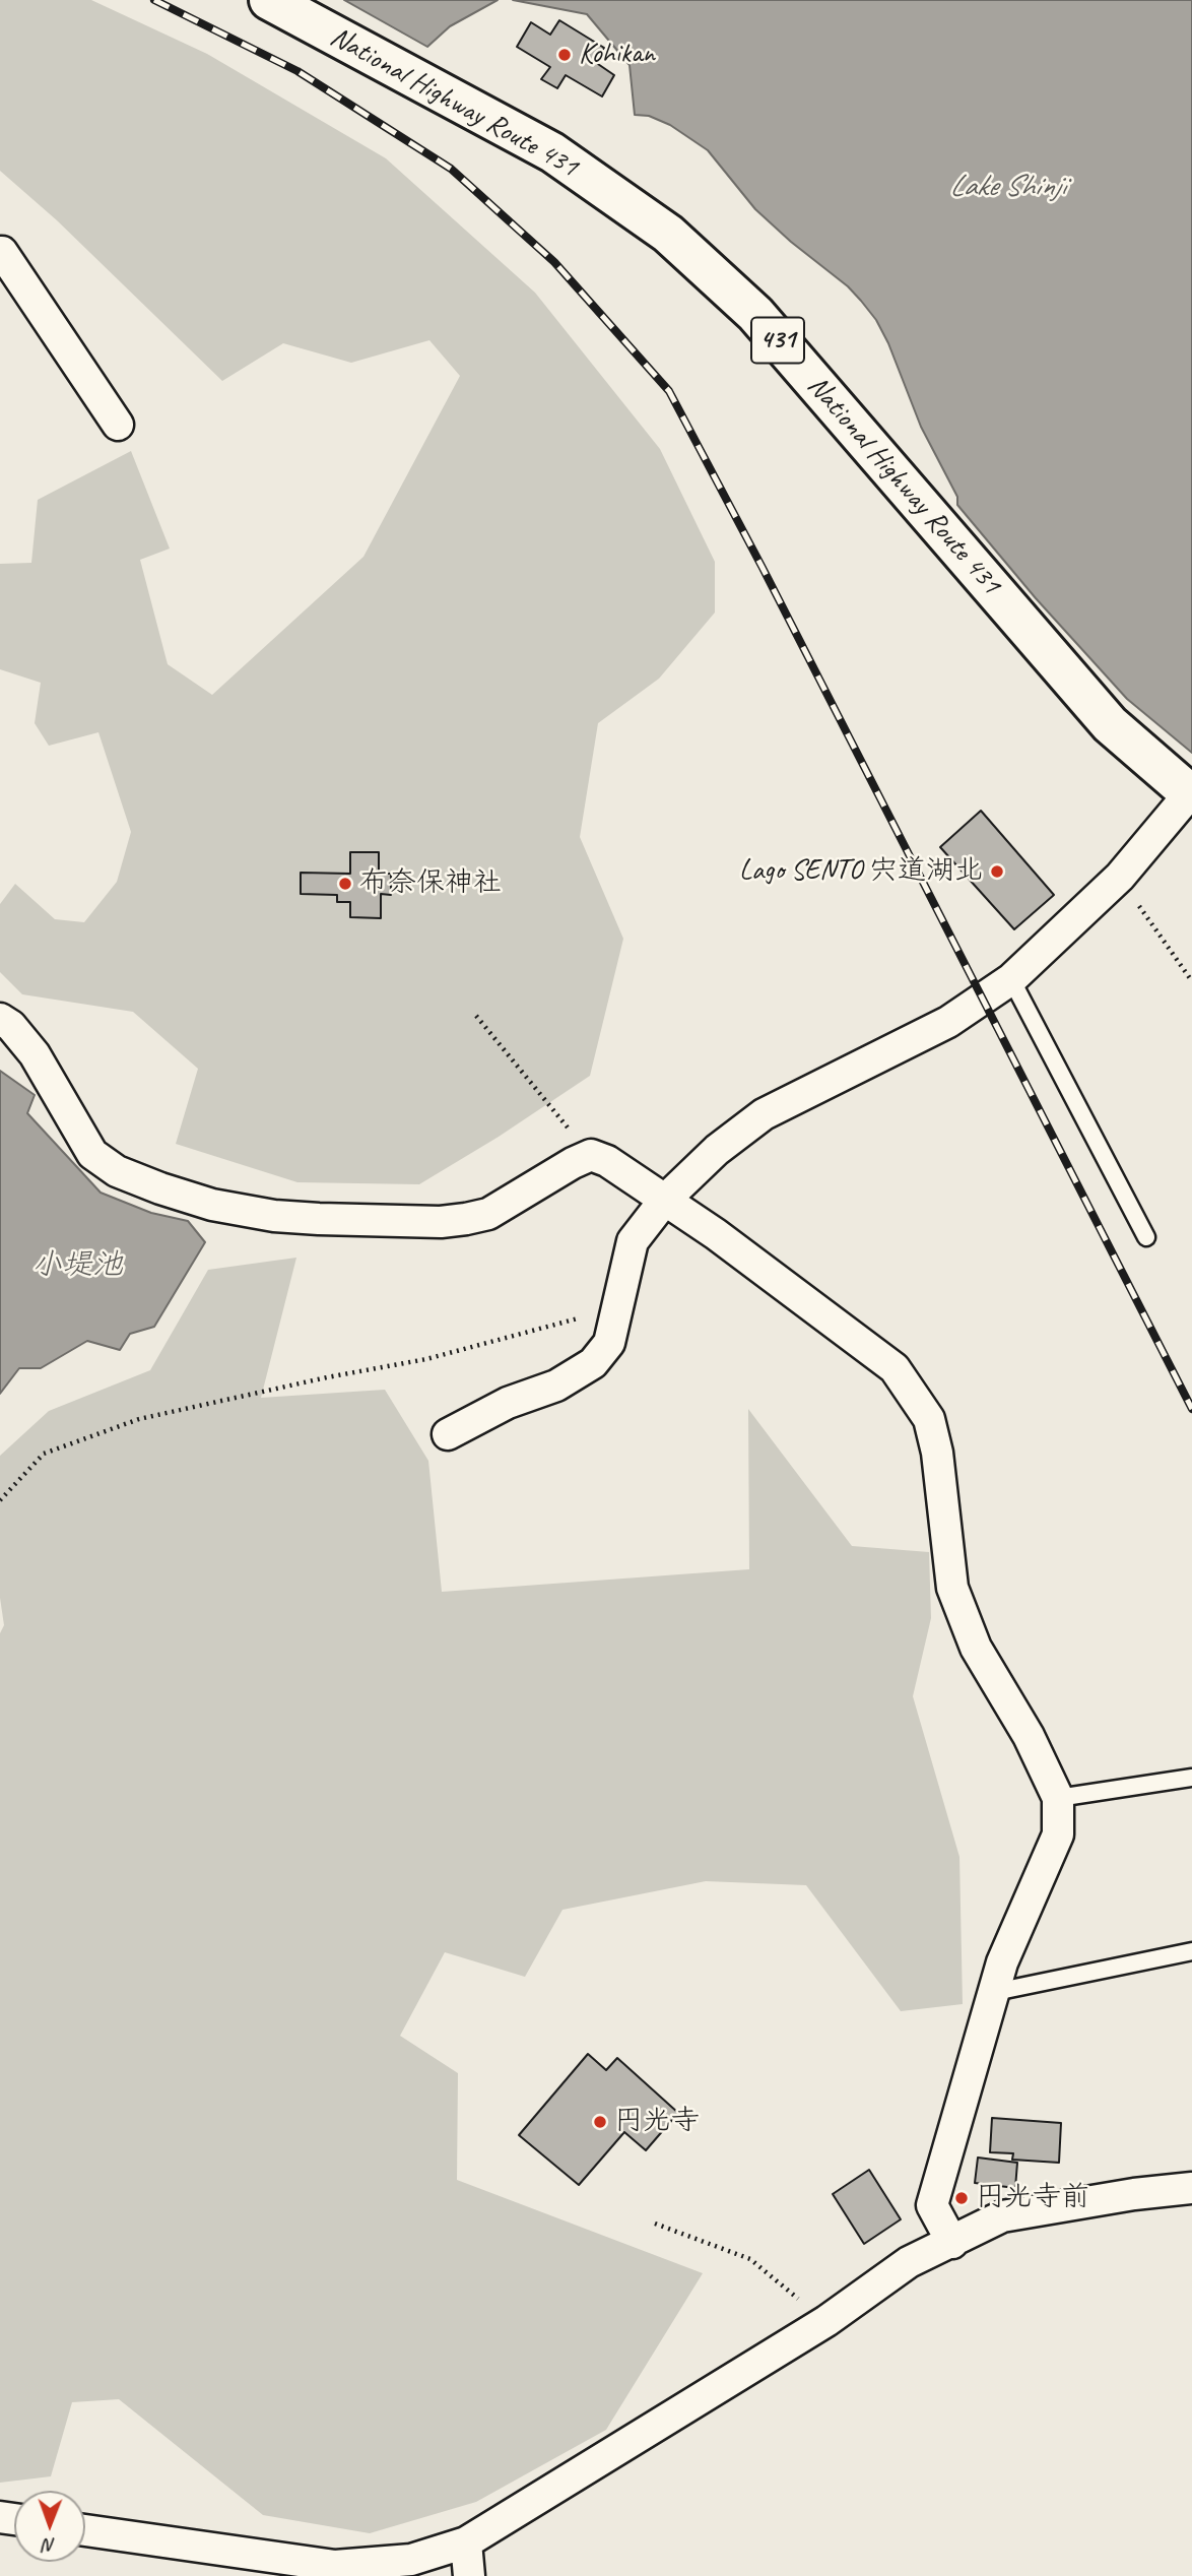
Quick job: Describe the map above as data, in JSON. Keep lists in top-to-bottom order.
{
  "streets": {
    "highway": ["National Highway Route 431", "431"]
  },
  "water": ["Lake Shinji", "小堤池"],
  "places": [
    "Kohikan",
    "Lago SENTO 宍道湖北",
    "布奈保神社",
    "円光寺",
    "円光寺前"
  ],
  "north": "bottom"
}
